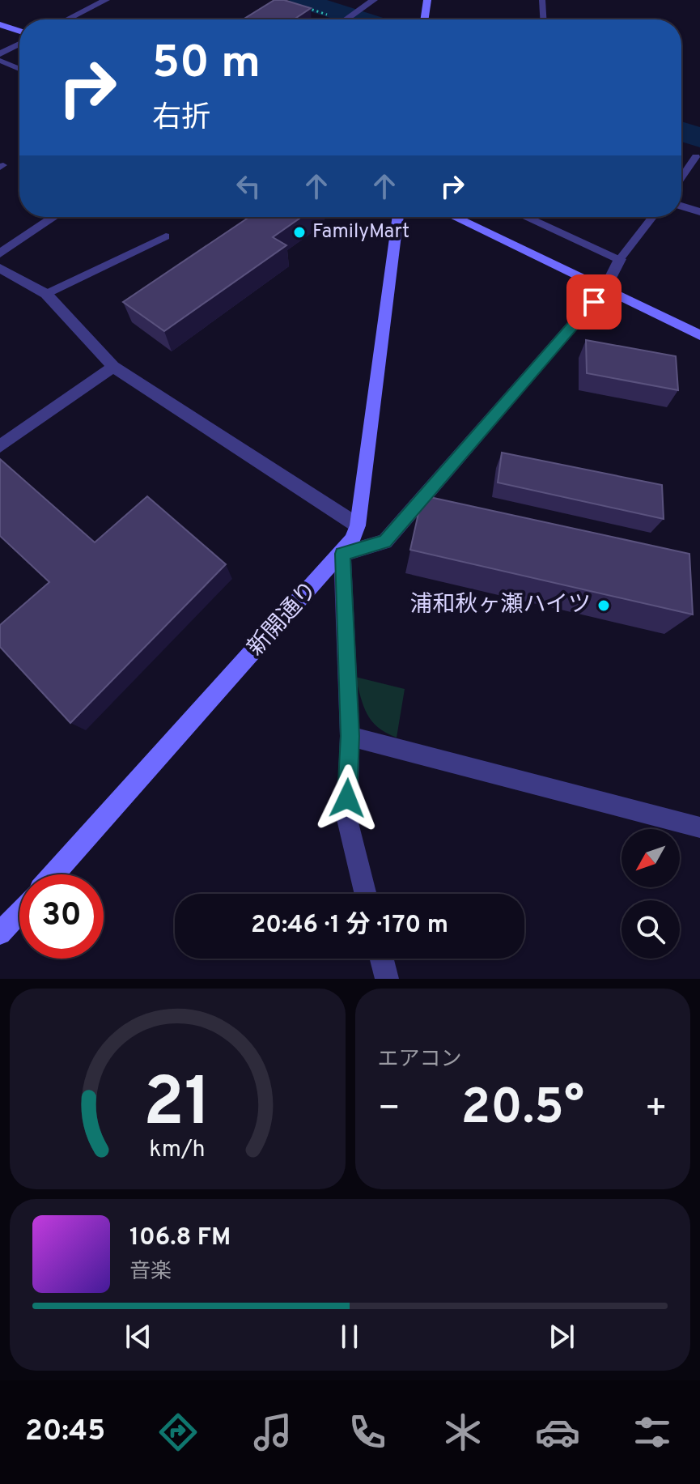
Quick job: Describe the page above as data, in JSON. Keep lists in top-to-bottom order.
{
  "streets": {
    "street": ["新開通り"]
  },
  "places": ["FamilyMart", "浦和秋ヶ瀬ハイツ"],
  "north": "bottom left",
  "page": {
    "turn": ["50 m", "右折"],
    "limit": "30",
    "trip": "20:46 · 1 分 · 170 m",
    "tile": "エアコン",
    "heat": ["−", "20.5°", "+"],
    "song": ["106.8 FM", "音楽"],
    "tabs": "20:45",
    "gauge": ["21", "km/h"]
  }
}
